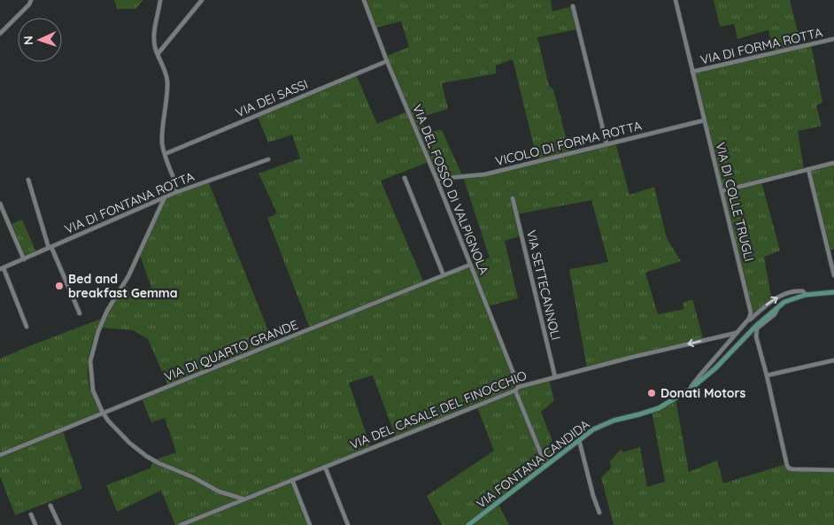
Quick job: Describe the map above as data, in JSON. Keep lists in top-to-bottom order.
{
  "streets": {
    "main road": ["VIA FONTANA CANDIDA"],
    "street": [
      "VIA DI FORMA ROTTA",
      "VIA DEI SASSI",
      "VICOLO DI FORMA ROTTA",
      "VIA DEL FOSSO DI VALPIGNOLA",
      "VIA DI COLLE TRUGLI",
      "VIA DI FONTANA ROTTA",
      "VIA SETTECANNOLI",
      "VIA DI QUARTO GRANDE",
      "VIA DEL CASALE DEL FINOCCHIO"
    ]
  },
  "crossings": [
    ["VIA DI FORMA ROTTA", "VIA DI COLLE TRUGLI"],
    ["VIA DEI SASSI", "VIA DEL FOSSO DI VALPIGNOLA"],
    ["VICOLO DI FORMA ROTTA", "VIA DEL FOSSO DI VALPIGNOLA"],
    ["VICOLO DI FORMA ROTTA", "VIA DI COLLE TRUGLI"],
    ["VIA DEL FOSSO DI VALPIGNOLA", "VIA DI QUARTO GRANDE"],
    ["VIA DEL FOSSO DI VALPIGNOLA", "VIA DEL CASALE DEL FINOCCHIO"],
    ["VIA DI COLLE TRUGLI", "VIA DEL CASALE DEL FINOCCHIO"],
    ["VIA DI COLLE TRUGLI", "VIA FONTANA CANDIDA"],
    ["VIA SETTECANNOLI", "VIA DEL CASALE DEL FINOCCHIO"]
  ],
  "places": ["Bed and breakfast Gemma", "Donati Motors"],
  "north": "left"
}
